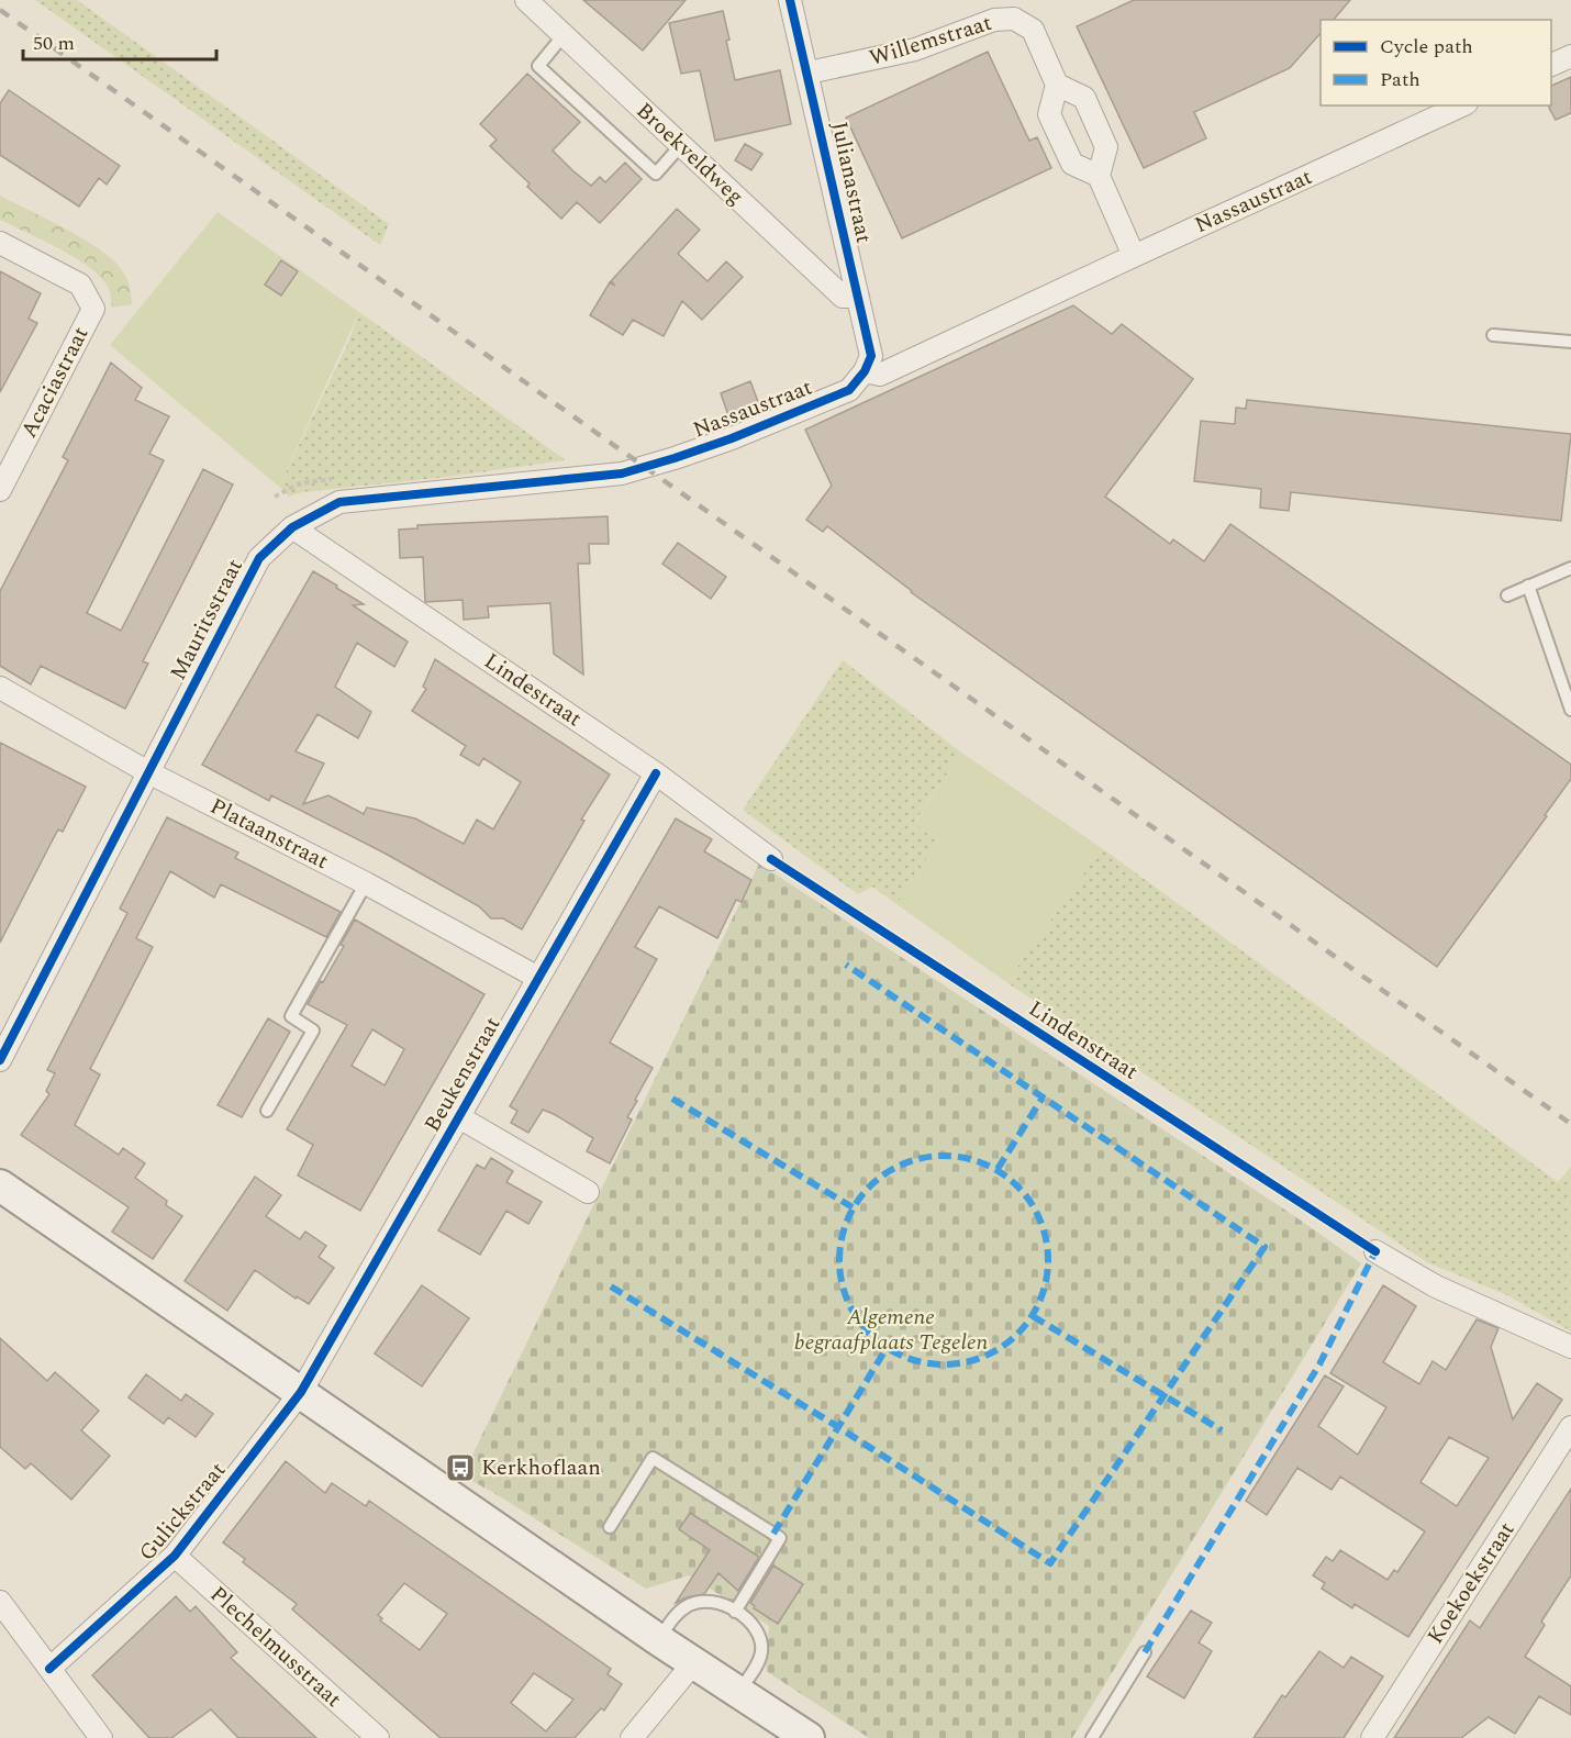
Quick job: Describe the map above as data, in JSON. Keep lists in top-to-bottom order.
{
  "streets": {
    "street": [
      "Willemstraat",
      "Broekveldweg",
      "Julianastraat",
      "Nassaustraat",
      "Acaciastraat",
      "Mauritsstraat",
      "Lindestraat",
      "Plataanstraat",
      "Beukenstraat",
      "Gulickstraat",
      "Koekoekstraat",
      "Plechelmusstraat"
    ],
    "cycle path": ["Lindenstraat"]
  },
  "crossings": [
    ["Willemstraat", "Julianastraat"],
    ["Broekveldweg", "Julianastraat"],
    ["Julianastraat", "Nassaustraat"],
    ["Nassaustraat", "Mauritsstraat"],
    ["Mauritsstraat", "Lindestraat"],
    ["Mauritsstraat", "Plataanstraat"],
    ["Lindestraat", "Beukenstraat"],
    ["Plataanstraat", "Beukenstraat"],
    ["Beukenstraat", "Gulickstraat"],
    ["Gulickstraat", "Plechelmusstraat"]
  ],
  "parks": ["Algemene begraafplaats Tegelen"],
  "places": {
    "bus stop": ["Kerkhoflaan"]
  },
  "legend": ["Cycle path", "Path"],
  "scale_bar": "50 m"
}
